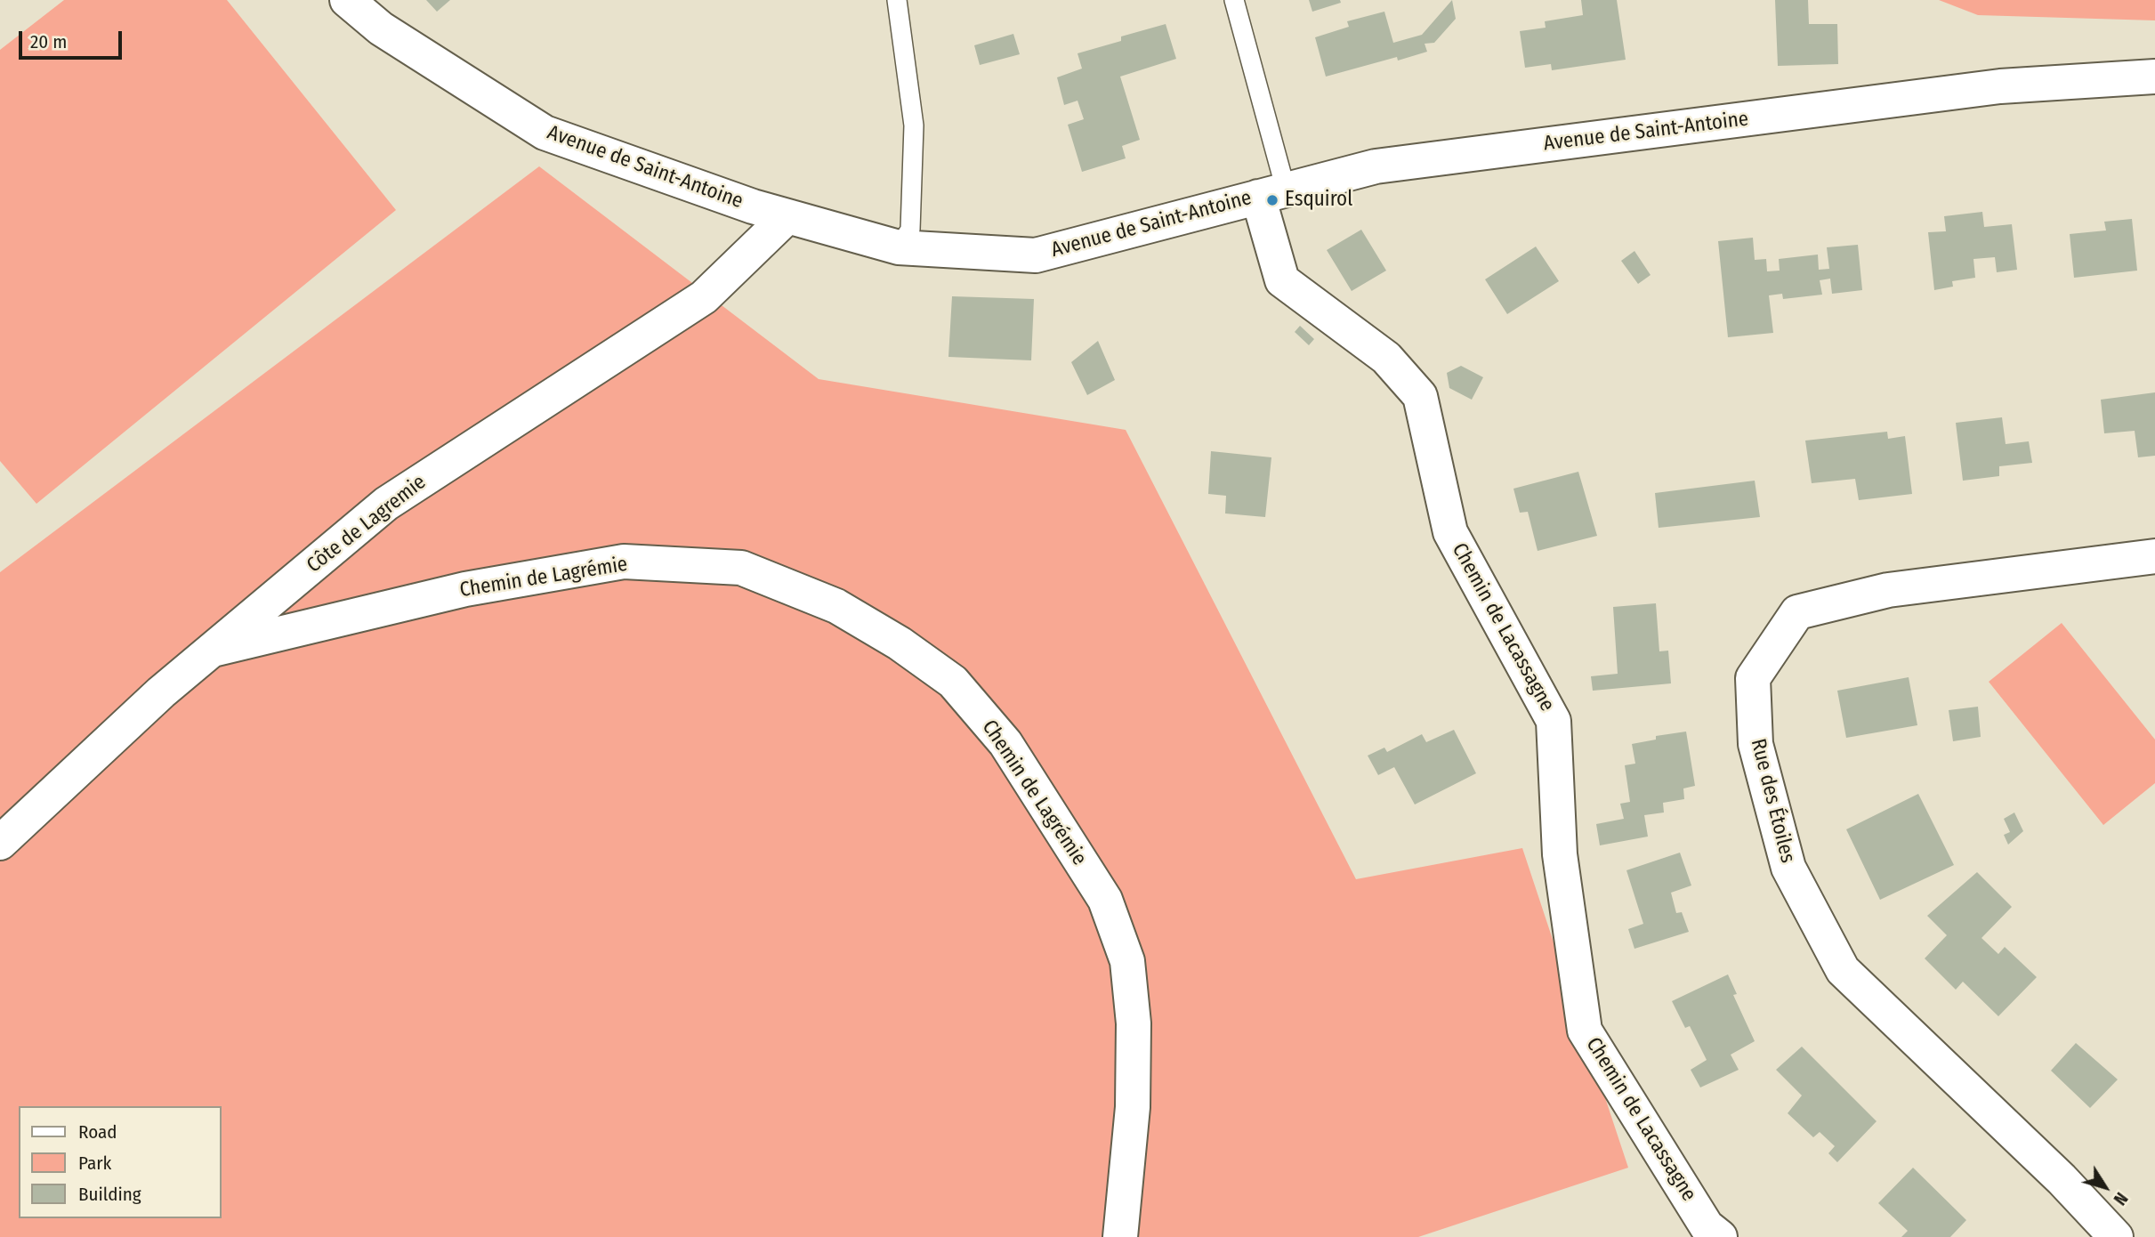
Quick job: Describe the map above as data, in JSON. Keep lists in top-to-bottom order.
{
  "streets": {
    "street": [
      "Avenue de Saint-Antoine",
      "Côte de Lagremie",
      "Chemin de Lagrémie",
      "Chemin de Lacassagne",
      "Rue des Étoiles"
    ]
  },
  "crossings": [
    ["Avenue de Saint-Antoine", "Côte de Lagremie"],
    ["Avenue de Saint-Antoine", "Chemin de Lacassagne"],
    ["Côte de Lagremie", "Chemin de Lagrémie"]
  ],
  "places": ["Esquirol"],
  "legend": ["Road", "Park", "Building"],
  "scale_bar": "20 m",
  "north": "bottom right"
}
